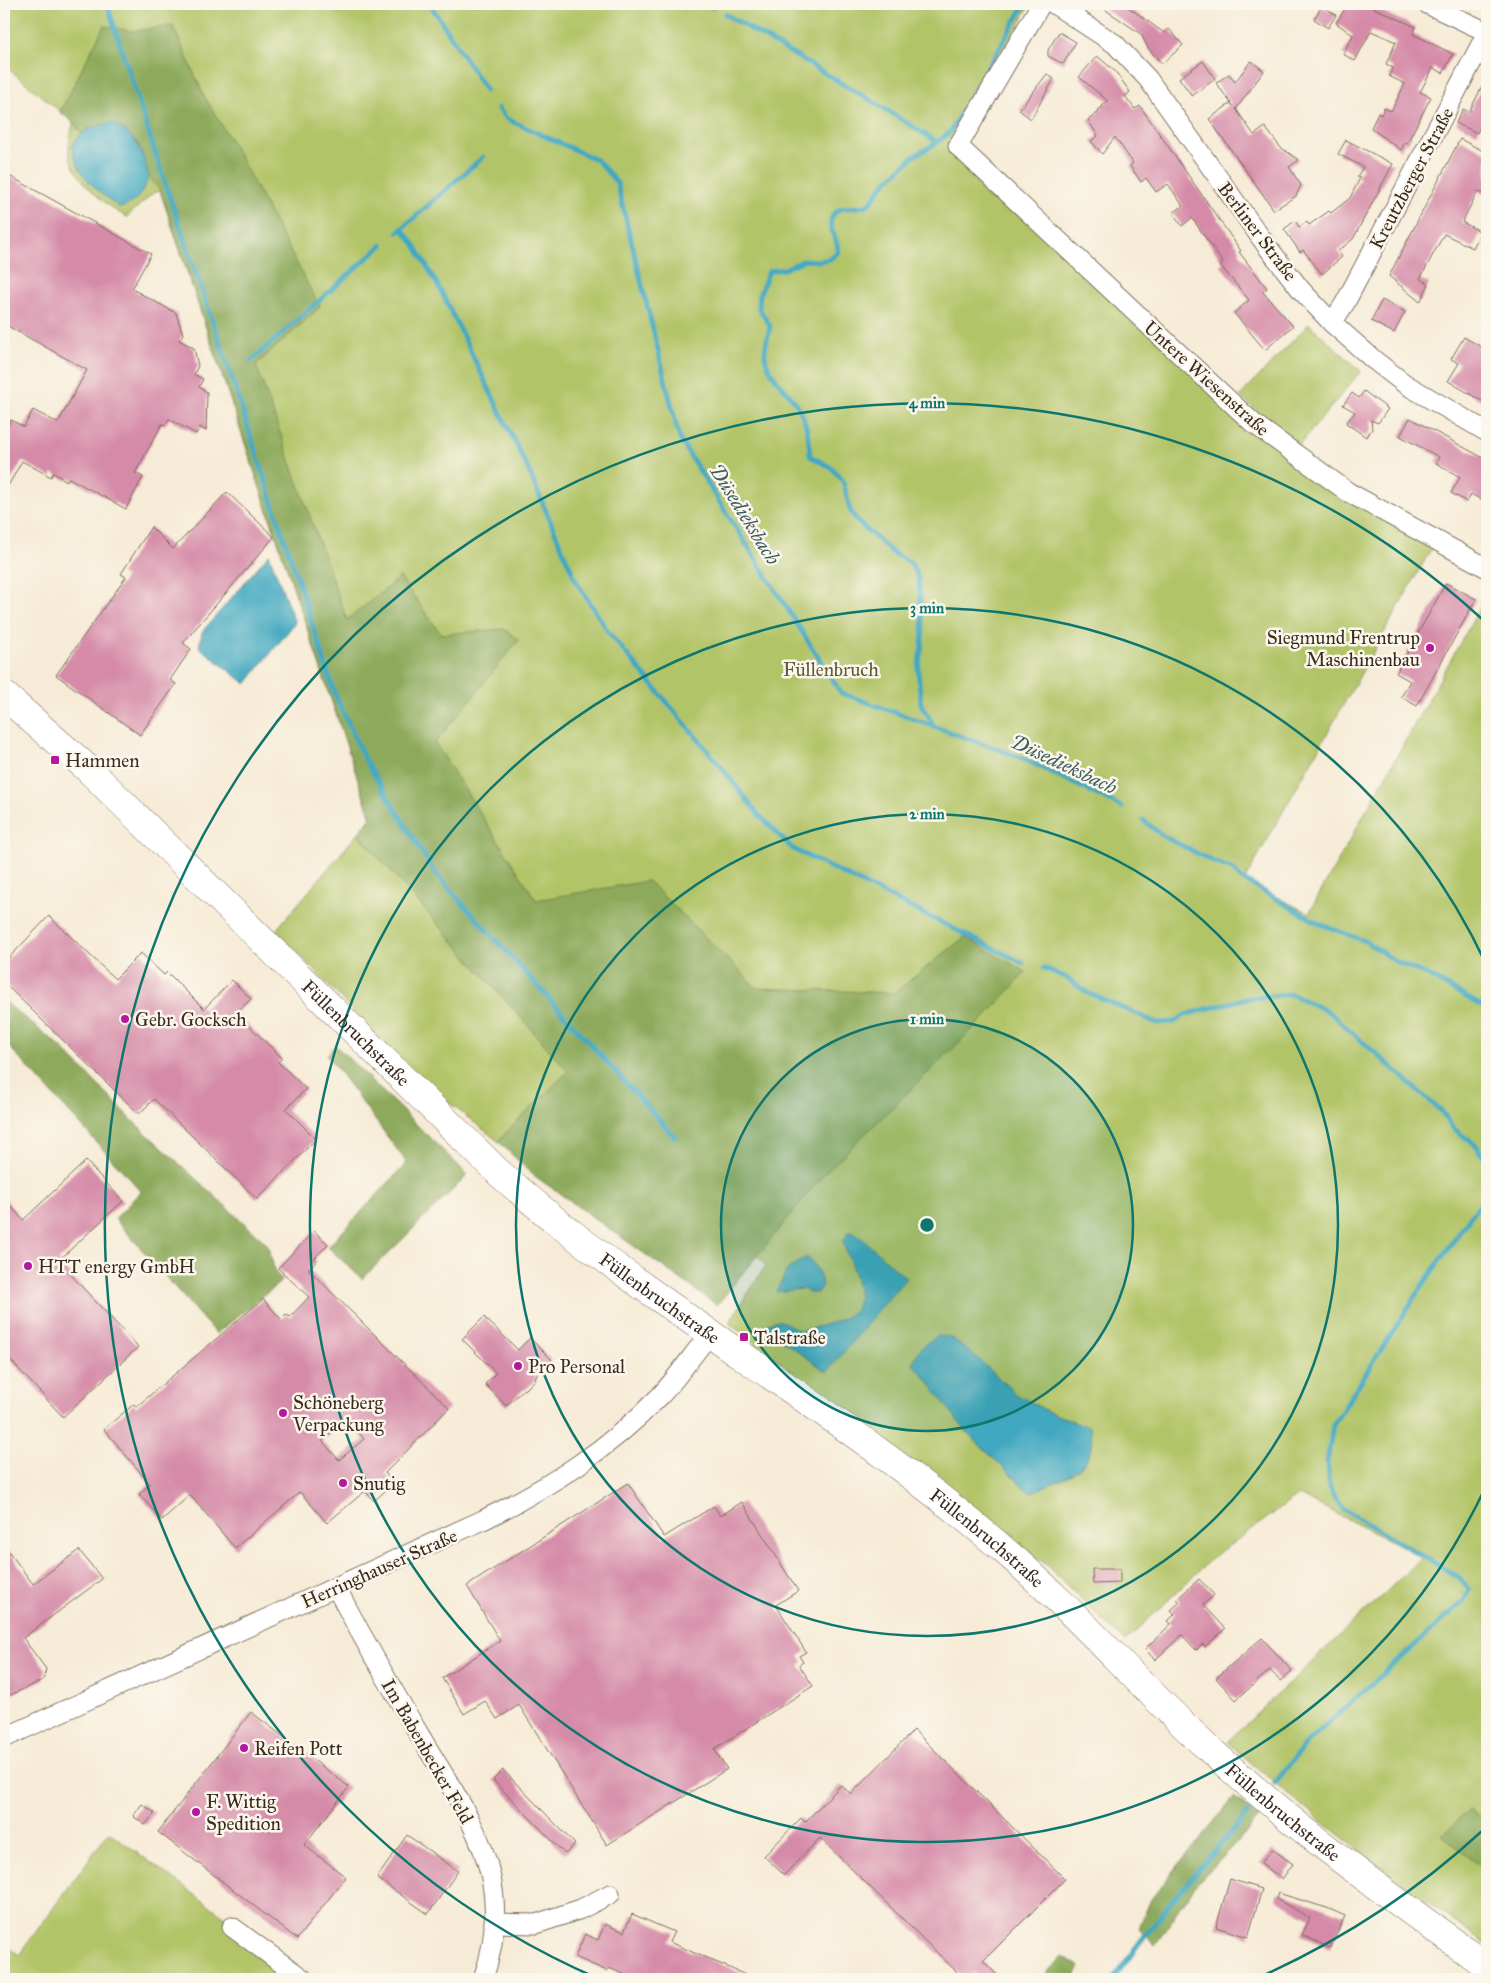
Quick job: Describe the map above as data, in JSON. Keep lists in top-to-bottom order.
{
  "streets": {
    "street": [
      "Kreutzberger Straße",
      "Berliner Straße",
      "Untere Wiesenstraße",
      "Füllenbruchstraße",
      "Herringhauser Straße",
      "Im Babenbecker Feld"
    ]
  },
  "crossings": [
    ["Kreutzberger Straße", "Berliner Straße"],
    ["Füllenbruchstraße", "Herringhauser Straße"],
    ["Herringhauser Straße", "Im Babenbecker Feld"]
  ],
  "water": ["Düsedieksbach"],
  "parks": ["Füllenbruch"],
  "places": {
    "other": [
      "Siegmund Frentrup Maschinenbau",
      "Gebr. Gocksch",
      "HTT energy GmbH",
      "Pro Personal",
      "Schöneberg Verpackung",
      "Snutig",
      "Reifen Pott",
      "F. Wittig Spedition"
    ],
    "transit": ["Hammen", "Talstraße"]
  },
  "rings": [
    "4 min",
    "3 min",
    "2 min",
    "1 min"
  ]
}
